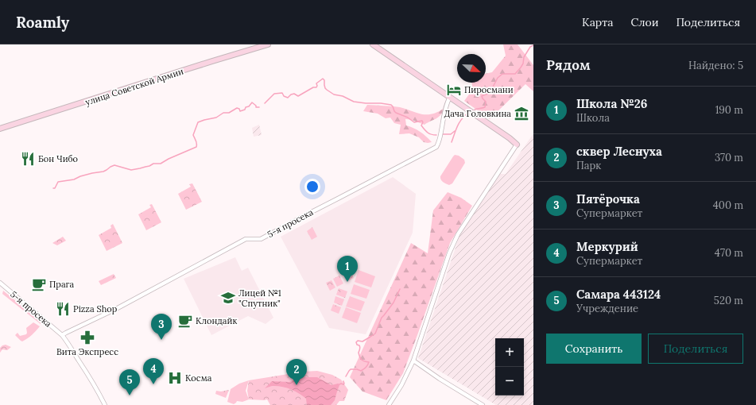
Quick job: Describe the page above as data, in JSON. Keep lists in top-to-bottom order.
{
  "streets": {
    "street": ["улица Советской Армии", "5-я просека"]
  },
  "places": {
    "hotel": ["Пиросмани"],
    "museum": ["Дача Головкина"],
    "restaurant": ["Бон Чибо", "Pizza Shop"],
    "cafe": ["Прага", "Клондайк"],
    "school or university": ["Лицей №1 \"Спутник\""],
    "pharmacy": ["Вита Экспресс"],
    "hospital": ["Косма"]
  },
  "north": "bottom right",
  "page": {
    "header": "Roamly",
    "nav": ["Карта", "Слои", "Поделиться"],
    "heading": ["Рядом", "Найдено: 5"],
    "list": [
      {
        "mark": "1",
        "name": "Школа №26",
        "note": "Школа",
        "value": "190 m"
      },
      {
        "mark": "2",
        "name": "сквер Леснуха",
        "note": "Парк",
        "value": "370 m"
      },
      {
        "mark": "3",
        "name": "Пятёрочка",
        "note": "Супермаркет",
        "value": "400 m"
      },
      {
        "mark": "4",
        "name": "Меркурий",
        "note": "Супермаркет",
        "value": "470 m"
      },
      {
        "mark": "5",
        "name": "Самара 443124",
        "note": "Учреждение",
        "value": "520 m"
      }
    ],
    "pins": [
      "1",
      "3",
      "4",
      "2",
      "5"
    ],
    "buttons": ["Сохранить", "Поделиться"],
    "map_buttons": ["+", "−"]
  }
}
